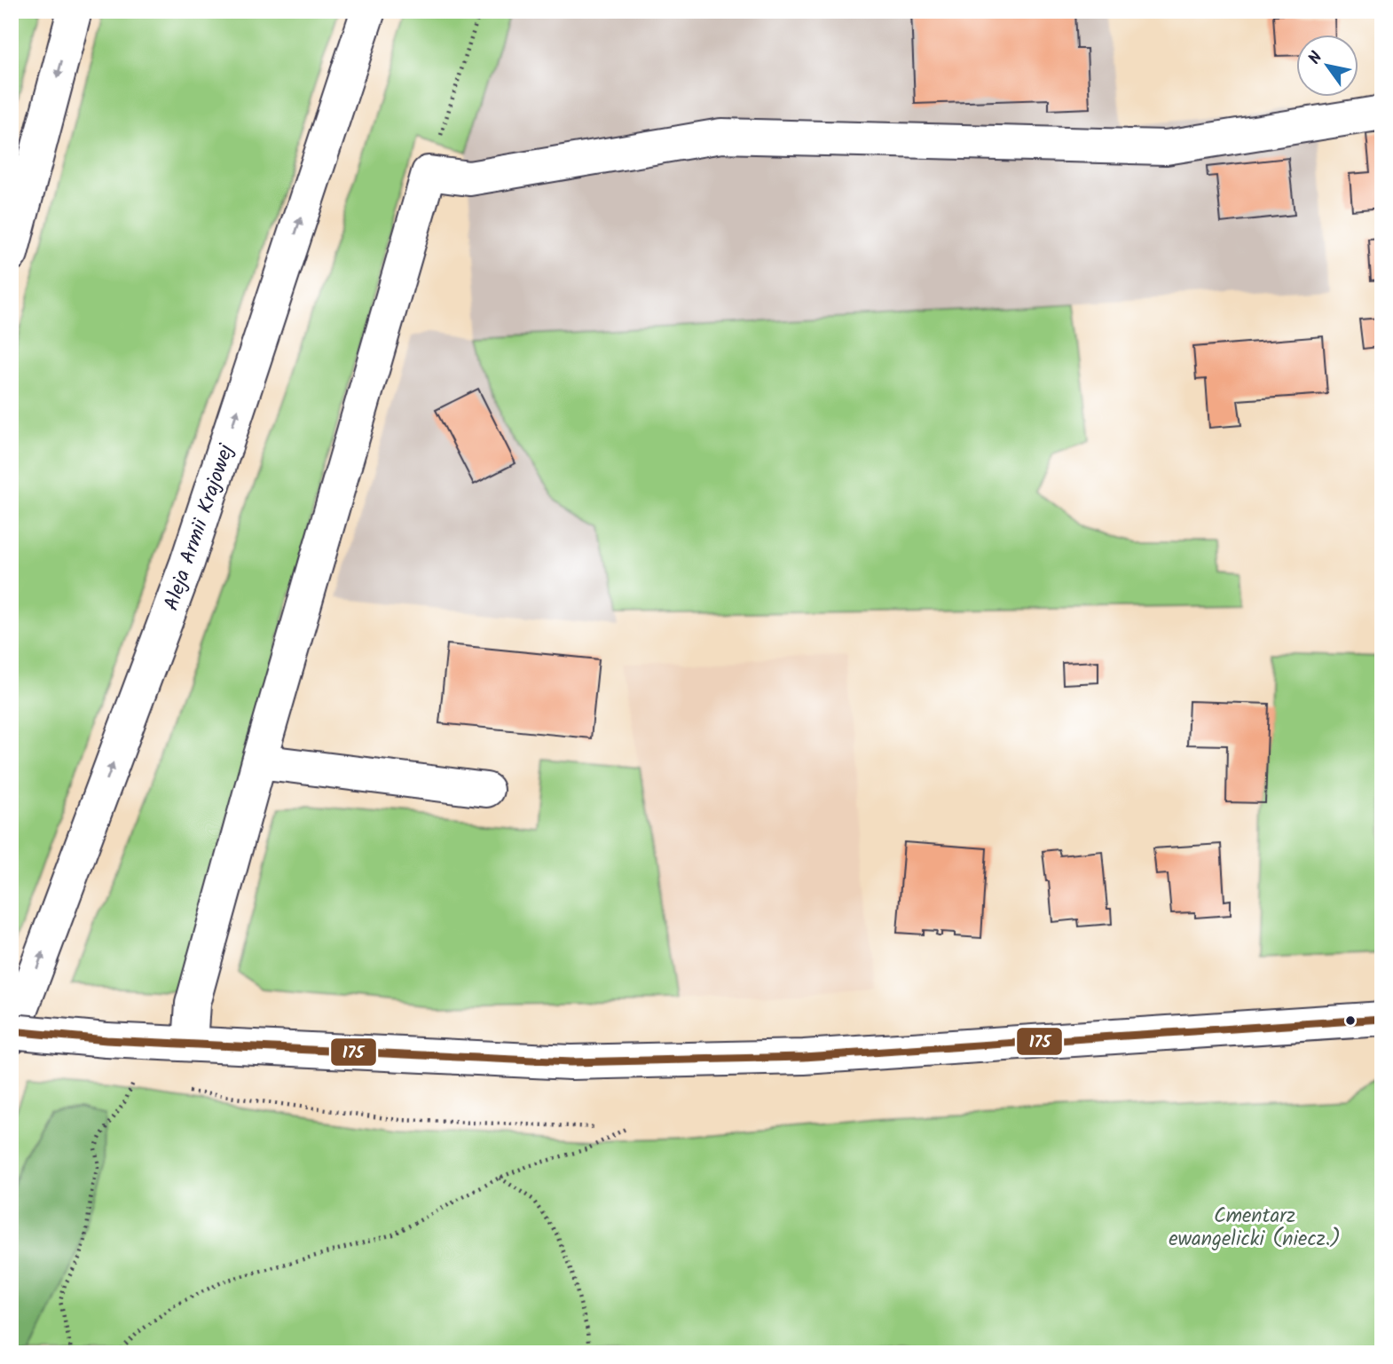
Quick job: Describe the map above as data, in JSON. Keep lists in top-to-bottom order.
{
  "streets": {
    "street": ["Aleja Armii Krajowej"]
  },
  "parks": ["Cmentarz ewangelicki (niecz.)"],
  "lines": ["transit line 175"],
  "north": "top left"
}
